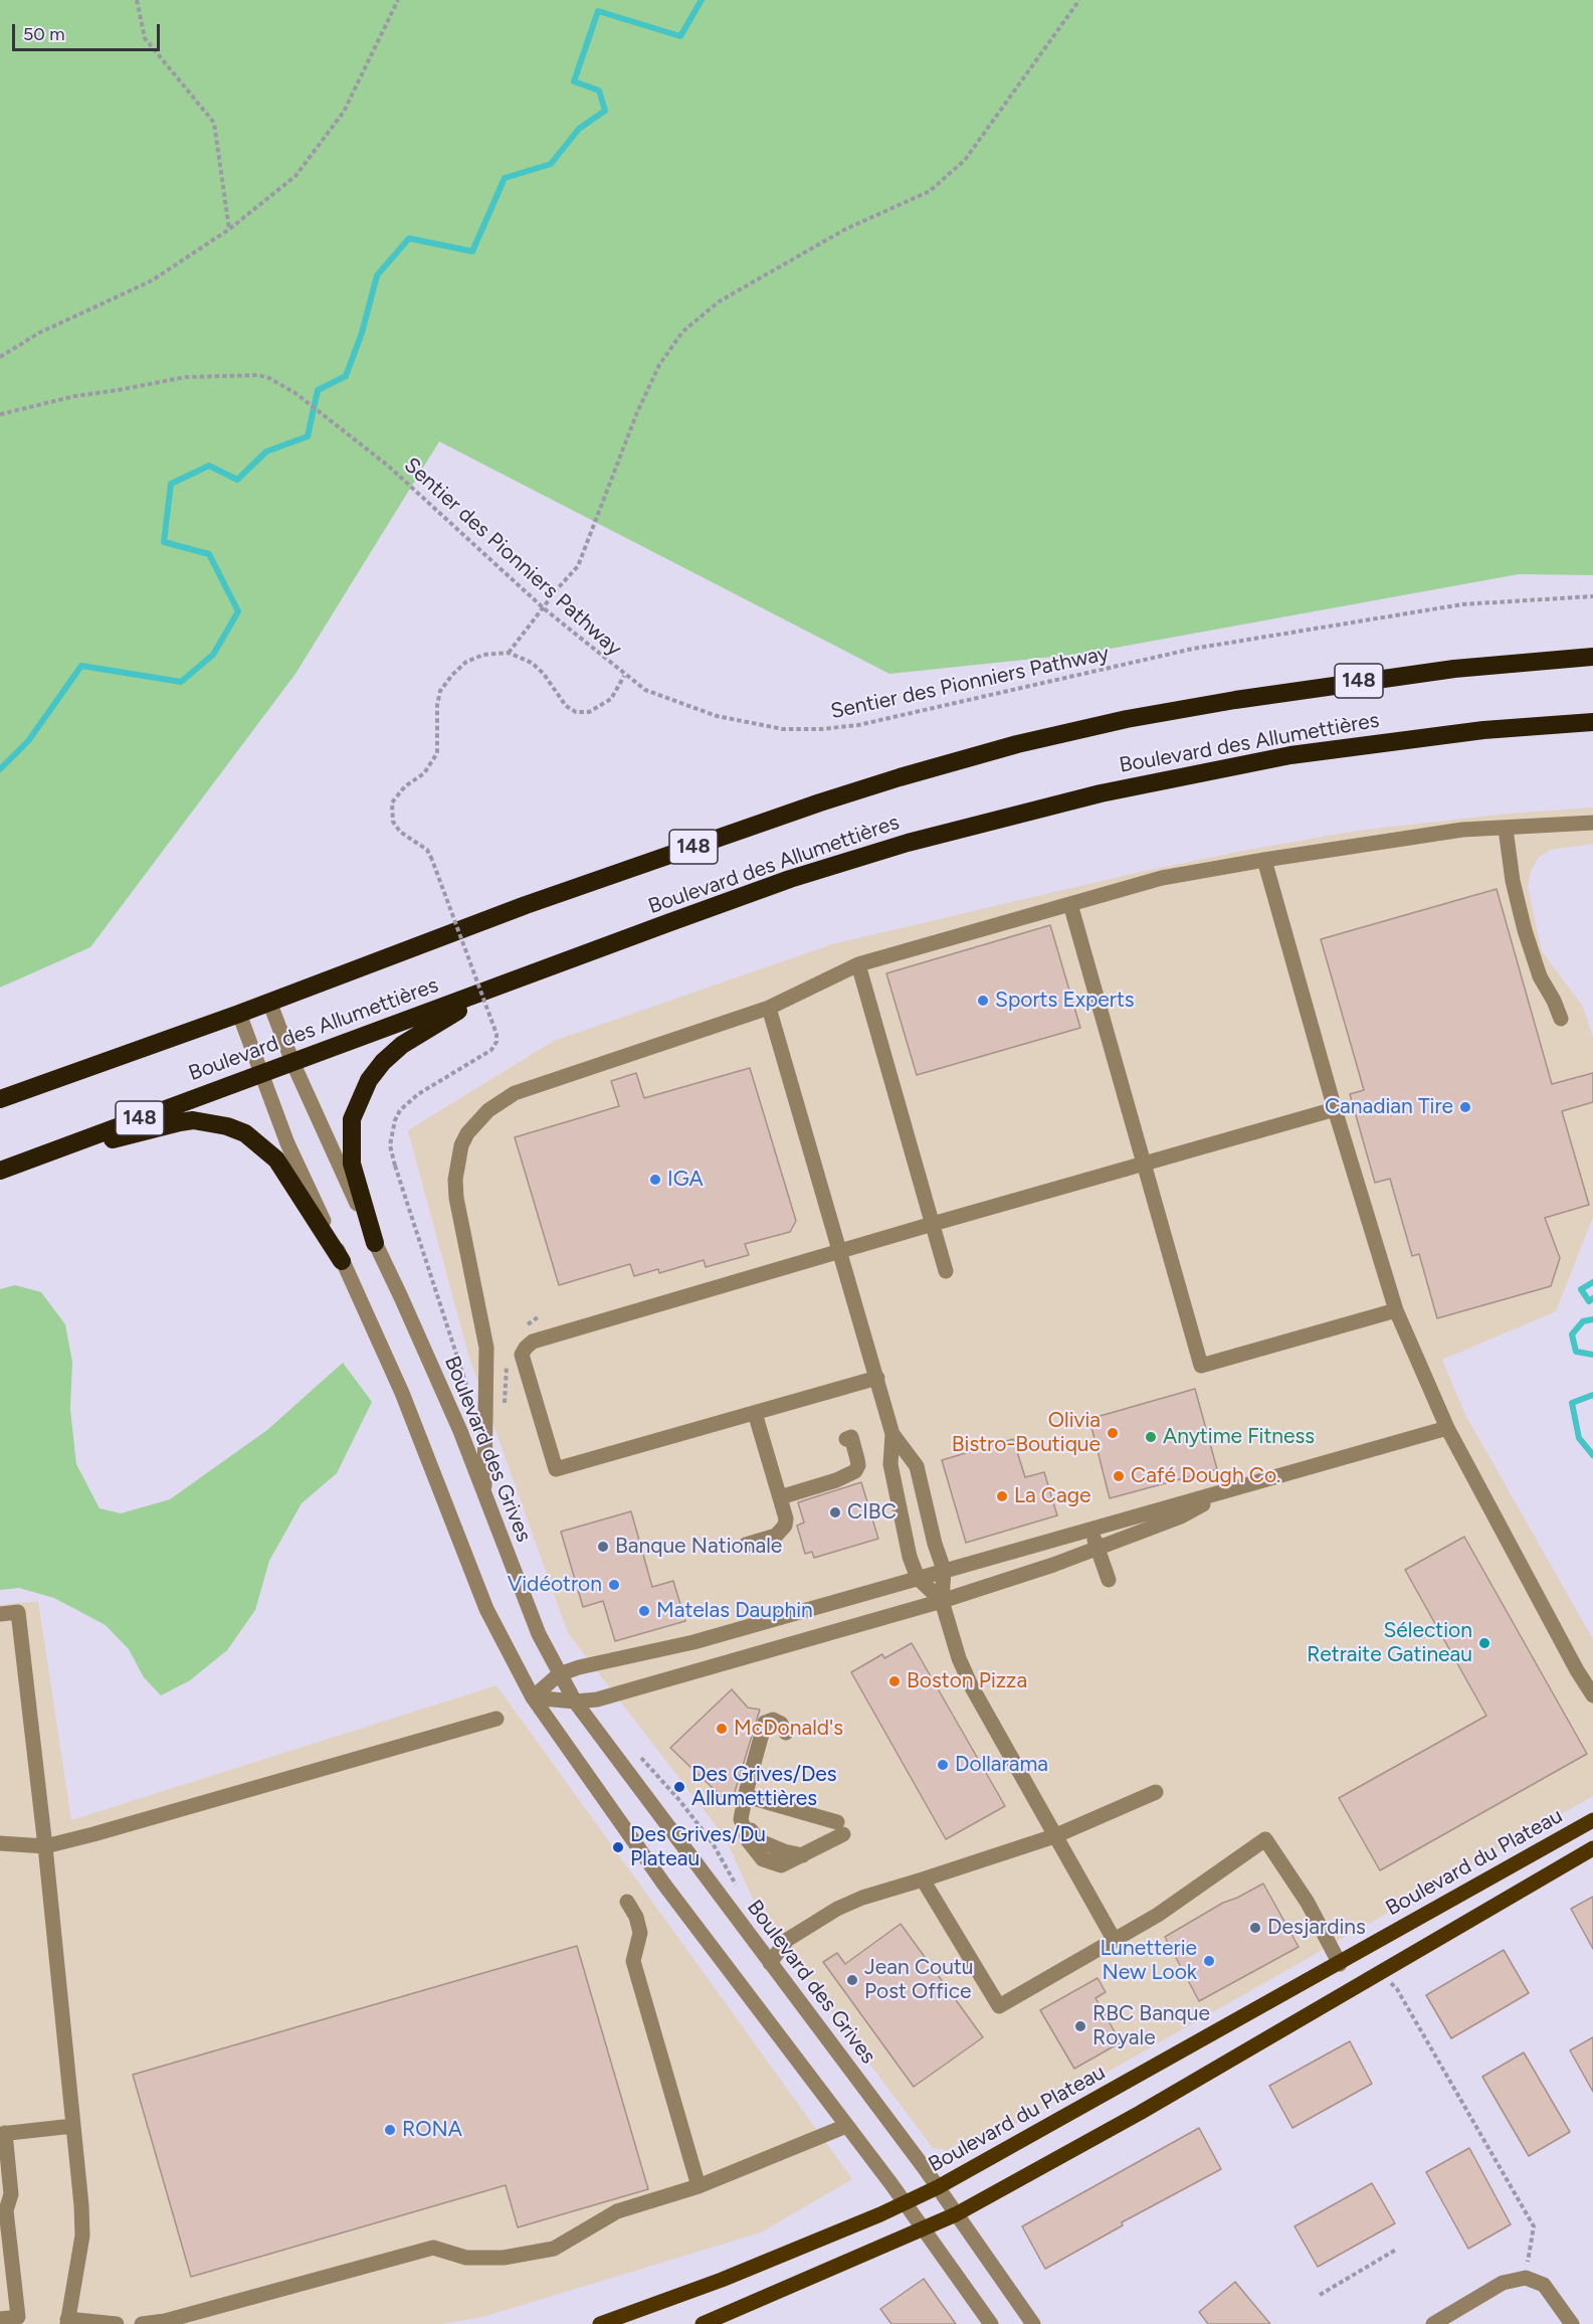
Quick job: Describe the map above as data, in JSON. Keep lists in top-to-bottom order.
{
  "streets": {
    "highway": ["148", "Boulevard des Allumettières"],
    "main road": ["Boulevard du Plateau"],
    "street": ["Boulevard des Grives"],
    "path": ["Sentier des Pionniers Pathway"]
  },
  "crossings": [
    ["Boulevard des Allumettières", "Boulevard des Grives"],
    ["Boulevard des Grives", "Boulevard du Plateau"]
  ],
  "places": [
    "Sports Experts",
    "Canadian Tire",
    "IGA",
    "Olivia Bistro-Boutique",
    "Anytime Fitness",
    "Café Dough Co.",
    "La Cage",
    "CIBC",
    "Banque Nationale",
    "Vidéotron",
    "Matelas Dauphin",
    "Sélection Retraite Gatineau",
    "Boston Pizza",
    "McDonald's",
    "Dollarama",
    "Des Grives/Des Allumettières",
    "Des Grives/Du Plateau",
    "Desjardins",
    "Lunetterie New Look",
    "Jean Coutu Post Office",
    "RBC Banque Royale",
    "RONA"
  ],
  "scale_bar": "50 m"
}
